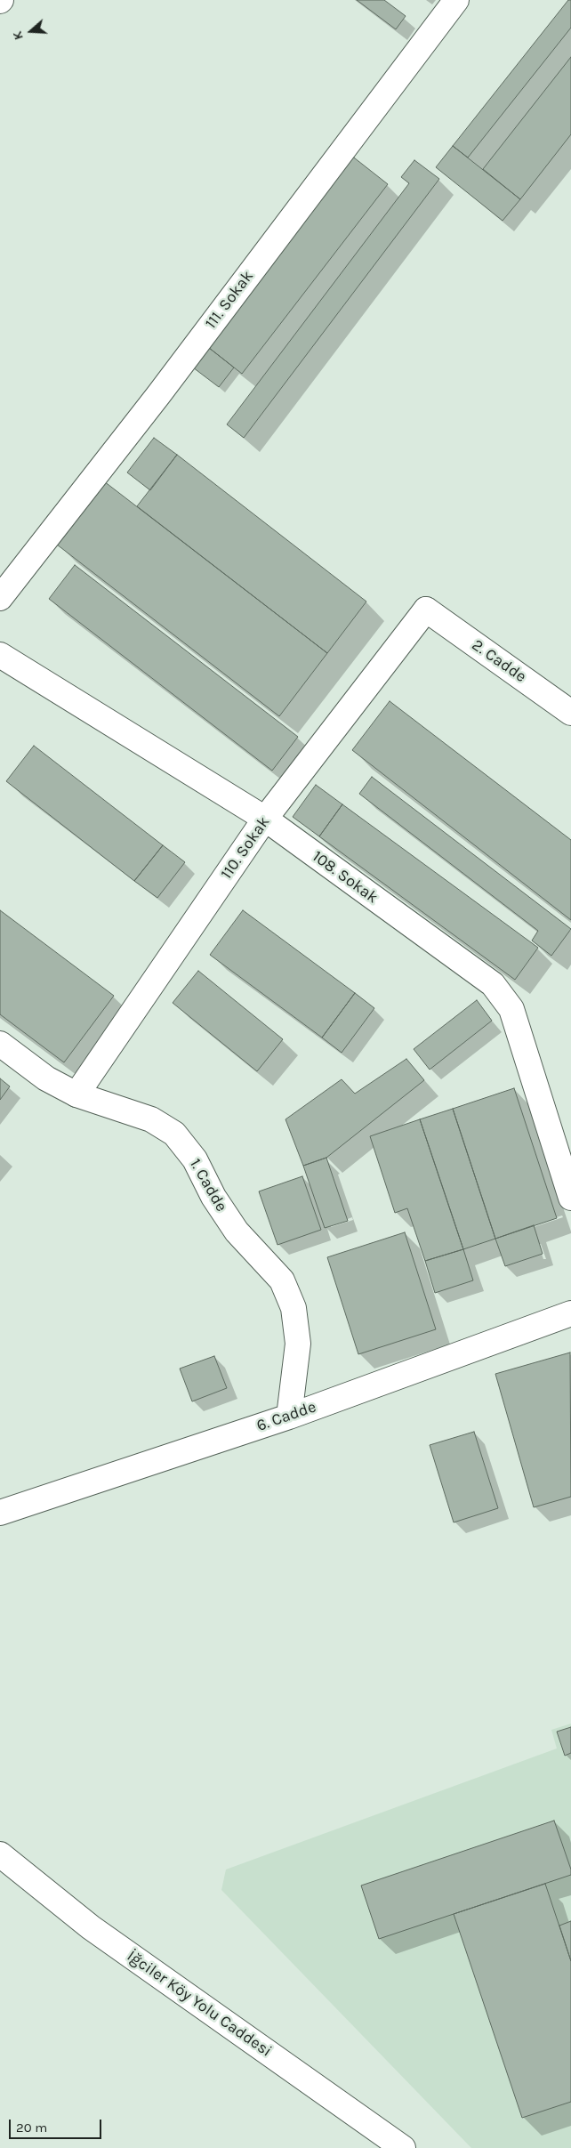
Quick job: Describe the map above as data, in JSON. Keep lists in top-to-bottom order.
{
  "streets": {
    "street": [
      "111. Sokak",
      "2. Cadde",
      "110. Sokak",
      "108. Sokak",
      "1. Cadde",
      "6. Cadde",
      "İğciler Köy Yolu Caddesi"
    ]
  },
  "crossings": [
    ["2. Cadde", "110. Sokak"],
    ["110. Sokak", "108. Sokak"],
    ["110. Sokak", "1. Cadde"],
    ["1. Cadde", "6. Cadde"]
  ],
  "scale_bar": "20 m",
  "north": "left"
}
